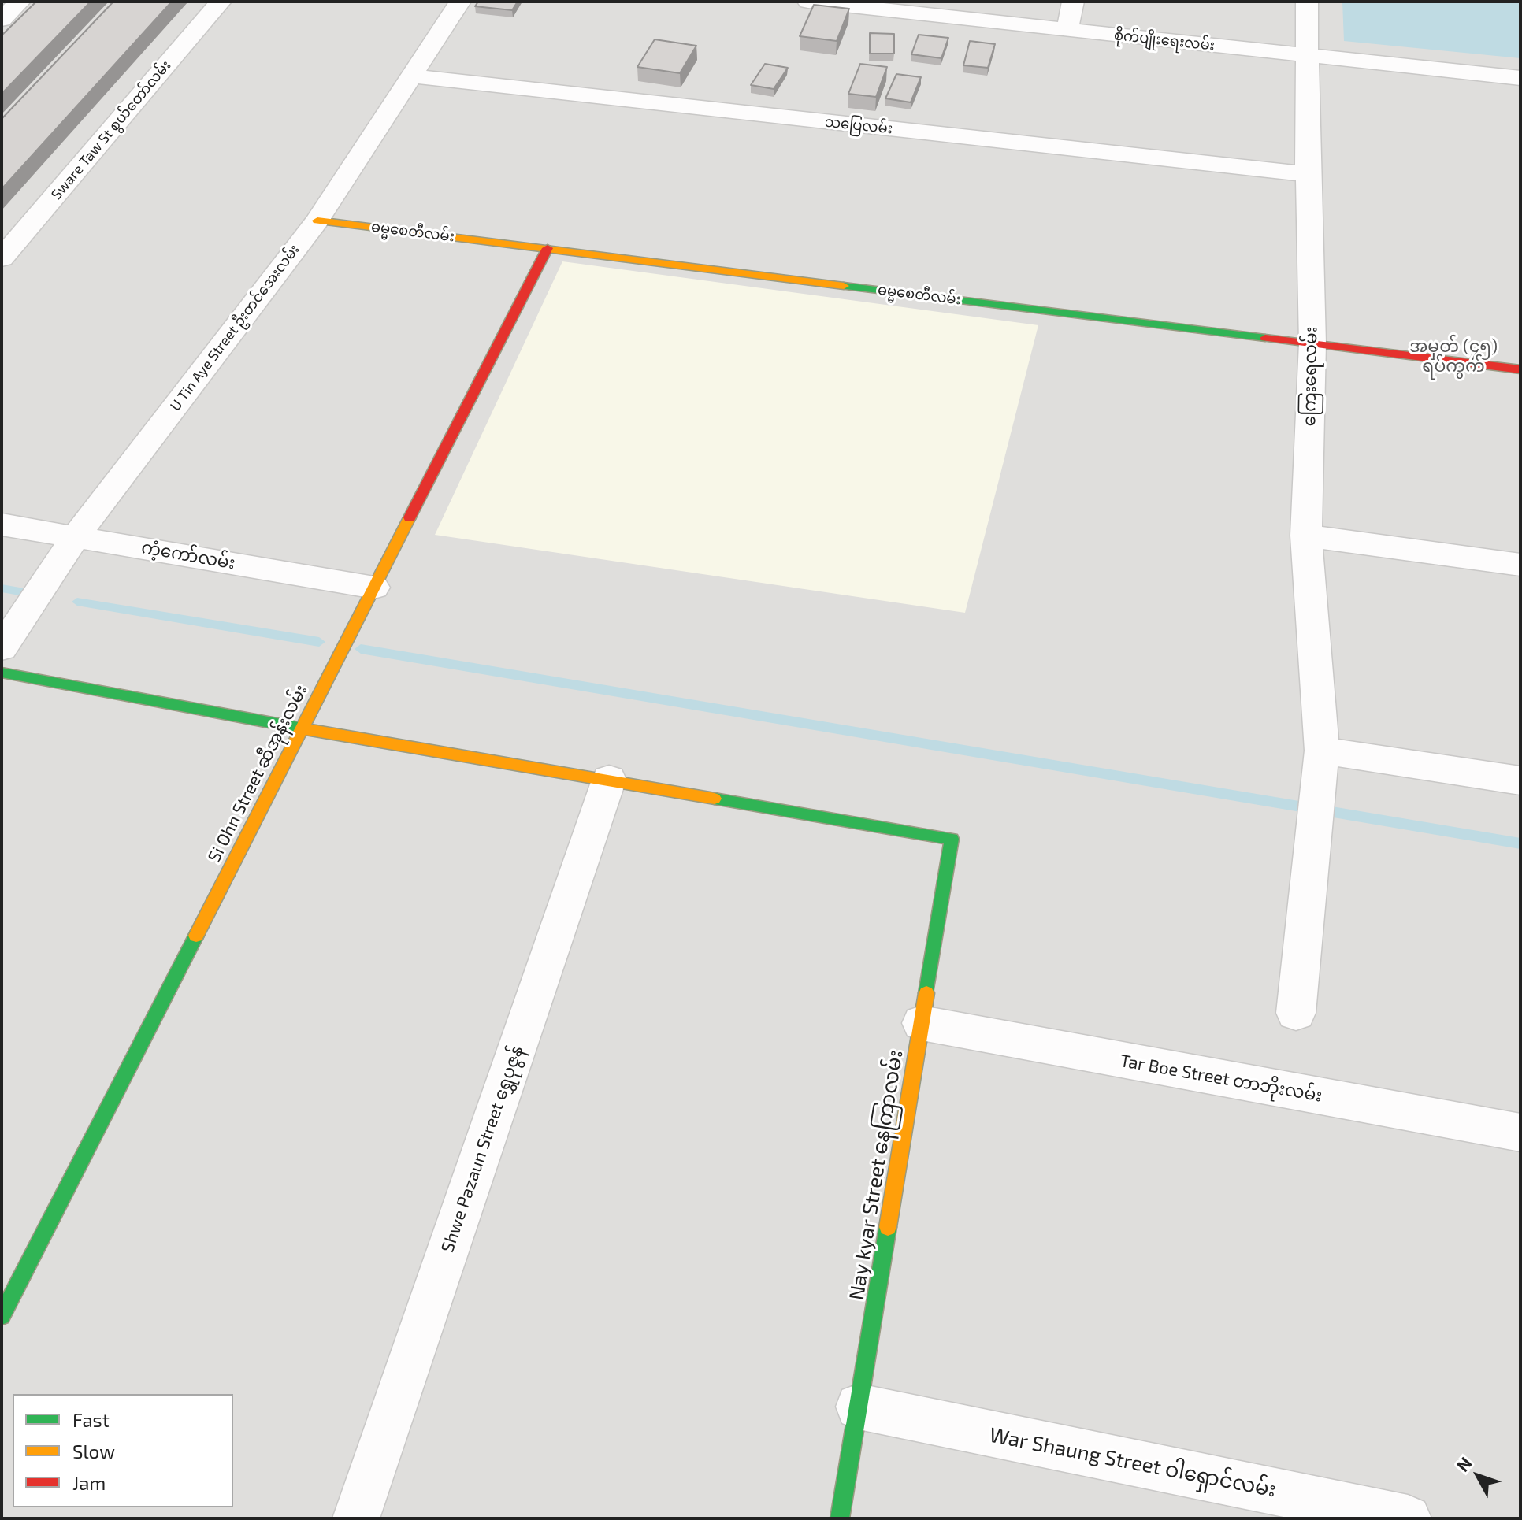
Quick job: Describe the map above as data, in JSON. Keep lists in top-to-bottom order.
{
  "streets": {
    "street": [
      "စိုက်ပျိုးရေးလမ်း",
      "သပြေလမ်း",
      "Sware Taw St စွယ်တော်လမ်း",
      "ဓမ္မစေတီလမ်း",
      "U Tin Aye Street ဦးတင်အေးလမ်း",
      "ကြေးရေလမ်း",
      "ကံ့ကော်လမ်း",
      "Si Ohn Street ဆီအုန်းလမ်း",
      "Tar Boe Street တာဘိုးလမ်း",
      "Shwe Pazaun Street ရွှေပုဇွန်",
      "Nay kyar Street နေကြာလမ်း",
      "War Shaung Street ဝါရှောင်လမ်း"
    ]
  },
  "crossings": [
    ["စိုက်ပျိုးရေးလမ်း", "ကြေးရေလမ်း"],
    ["သပြေလမ်း", "U Tin Aye Street ဦးတင်အေးလမ်း"],
    ["သပြေလမ်း", "ကြေးရေလမ်း"],
    ["ဓမ္မစေတီလမ်း", "U Tin Aye Street ဦးတင်အေးလမ်း"],
    ["ဓမ္မစေတီလမ်း", "ကြေးရေလမ်း"],
    ["ဓမ္မစေတီလမ်း", "Si Ohn Street ဆီအုန်းလမ်း"],
    ["U Tin Aye Street ဦးတင်အေးလမ်း", "ကံ့ကော်လမ်း"],
    ["ကံ့ကော်လမ်း", "Si Ohn Street ဆီအုန်းလမ်း"],
    ["Tar Boe Street တာဘိုးလမ်း", "Nay kyar Street နေကြာလမ်း"],
    ["Shwe Pazaun Street ရွှေပုဇွန်", "Nay kyar Street နေကြာလမ်း"],
    ["Nay kyar Street နေကြာလမ်း", "War Shaung Street ဝါရှောင်လမ်း"]
  ],
  "districts": ["အမှတ် (၄၅) ရပ်ကွက်"],
  "legend": ["Fast", "Slow", "Jam"],
  "north": "top left"
}
